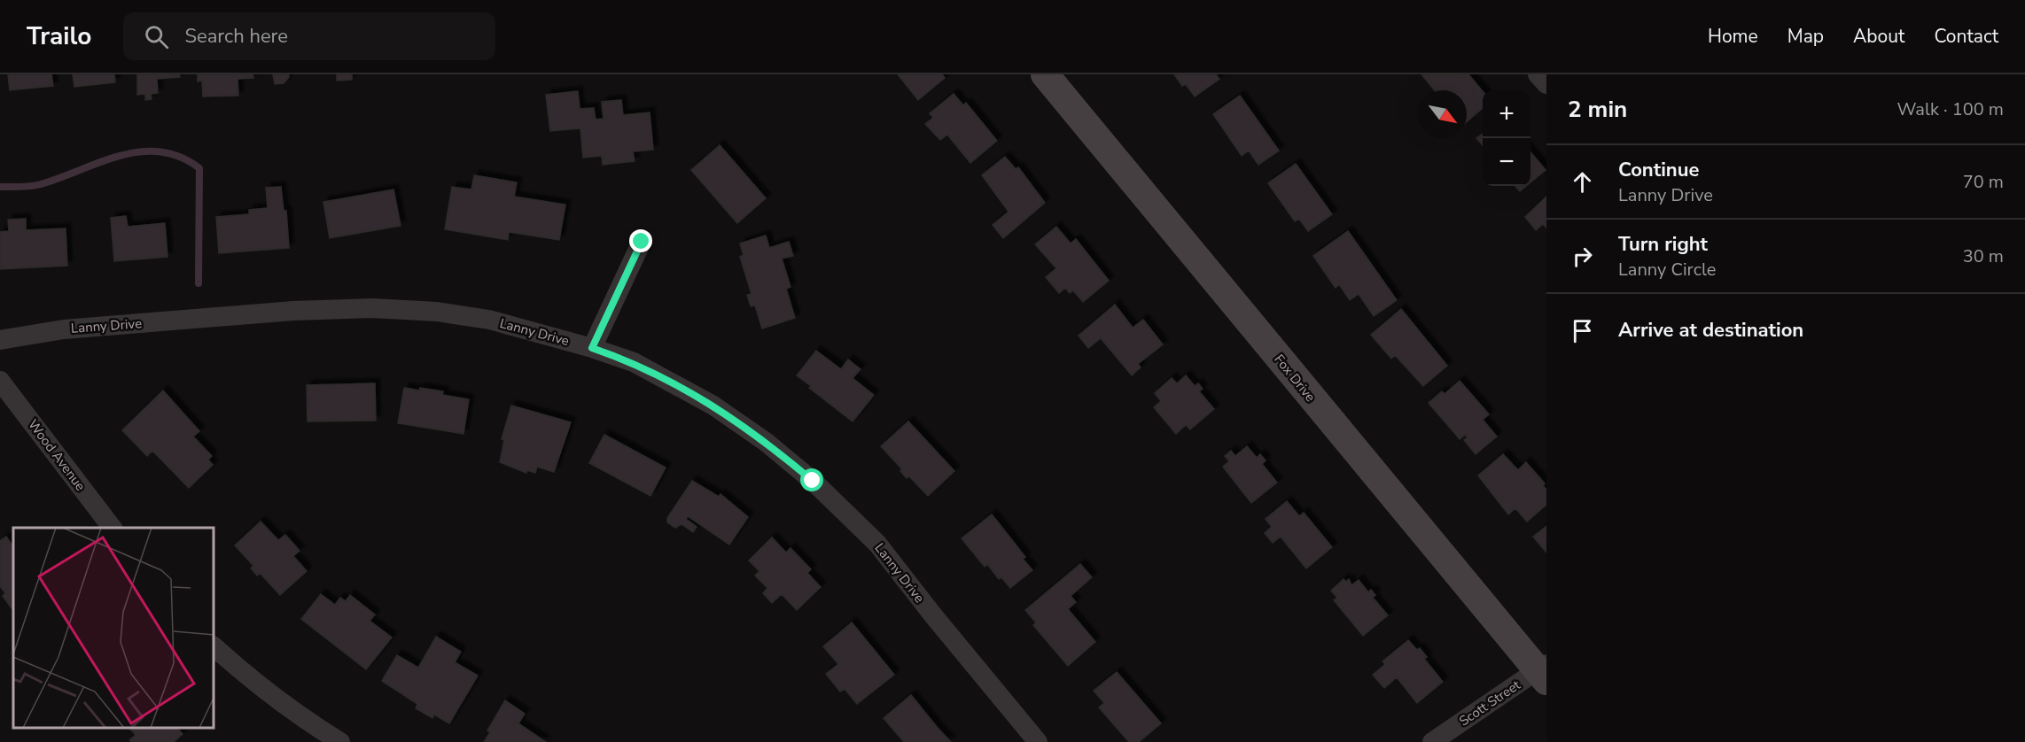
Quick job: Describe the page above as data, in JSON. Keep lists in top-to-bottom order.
{
  "streets": {
    "main road": ["Fox Drive"],
    "street": ["Lanny Drive", "Wood Avenue", "Scott Street"]
  },
  "crossings": [
    ["Fox Drive", "Scott Street"]
  ],
  "north": "bottom right",
  "page": {
    "header": "Trailo",
    "search": "Search here",
    "nav": [
      "Home",
      "Map",
      "About",
      "Contact"
    ],
    "heading": ["2 min", "Walk · 100 m"],
    "map_buttons": ["+", "−"],
    "list": [
      ["Continue", "Lanny Drive", "70 m"],
      ["Turn right", "Lanny Circle", "30 m"],
      "Arrive at destination"
    ]
  }
}
